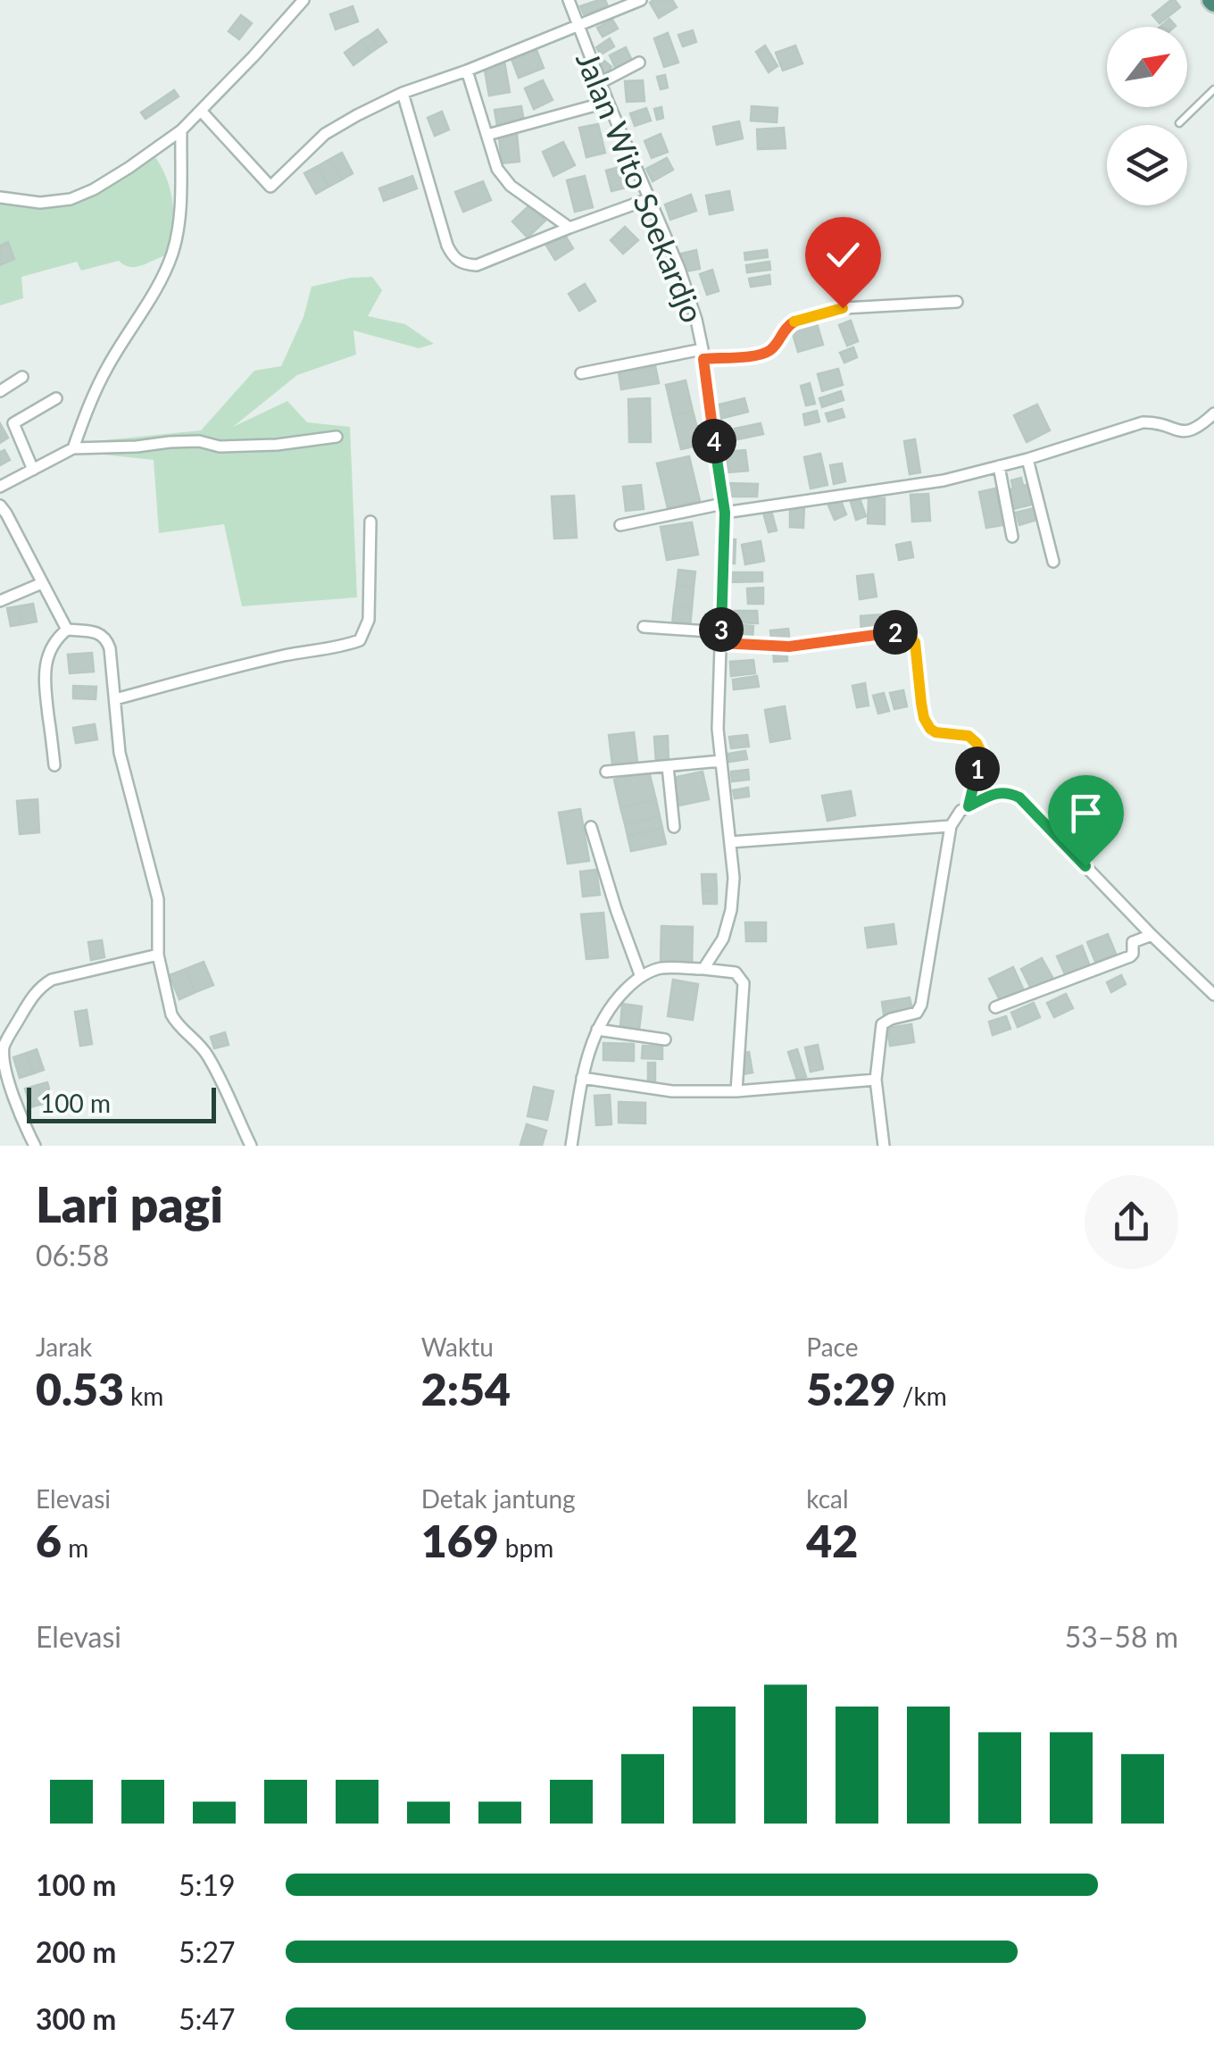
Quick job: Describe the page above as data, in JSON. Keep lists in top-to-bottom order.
{
  "streets": {
    "street": ["Jalan Wito Soekardjo"]
  },
  "scale_bar": "100 m",
  "north": "top right",
  "page": {
    "pins": [
      "4",
      "3",
      "2",
      "1"
    ],
    "scale": "100 m",
    "heading": ["Lari pagi", "06:58"],
    "stats": [
      ["Jarak", "0.53 km"],
      ["Waktu", "2:54"],
      ["Pace", "5:29 /km"],
      ["Elevasi", "6 m"],
      ["Detak jantung", "169 bpm"],
      ["kcal", "42"]
    ],
    "chart": ["Elevasi", "53–58 m"],
    "list": [
      {
        "name": "100 m",
        "note": "5:19"
      },
      {
        "name": "200 m",
        "note": "5:27"
      },
      {
        "name": "300 m",
        "note": "5:47"
      }
    ]
  }
}
